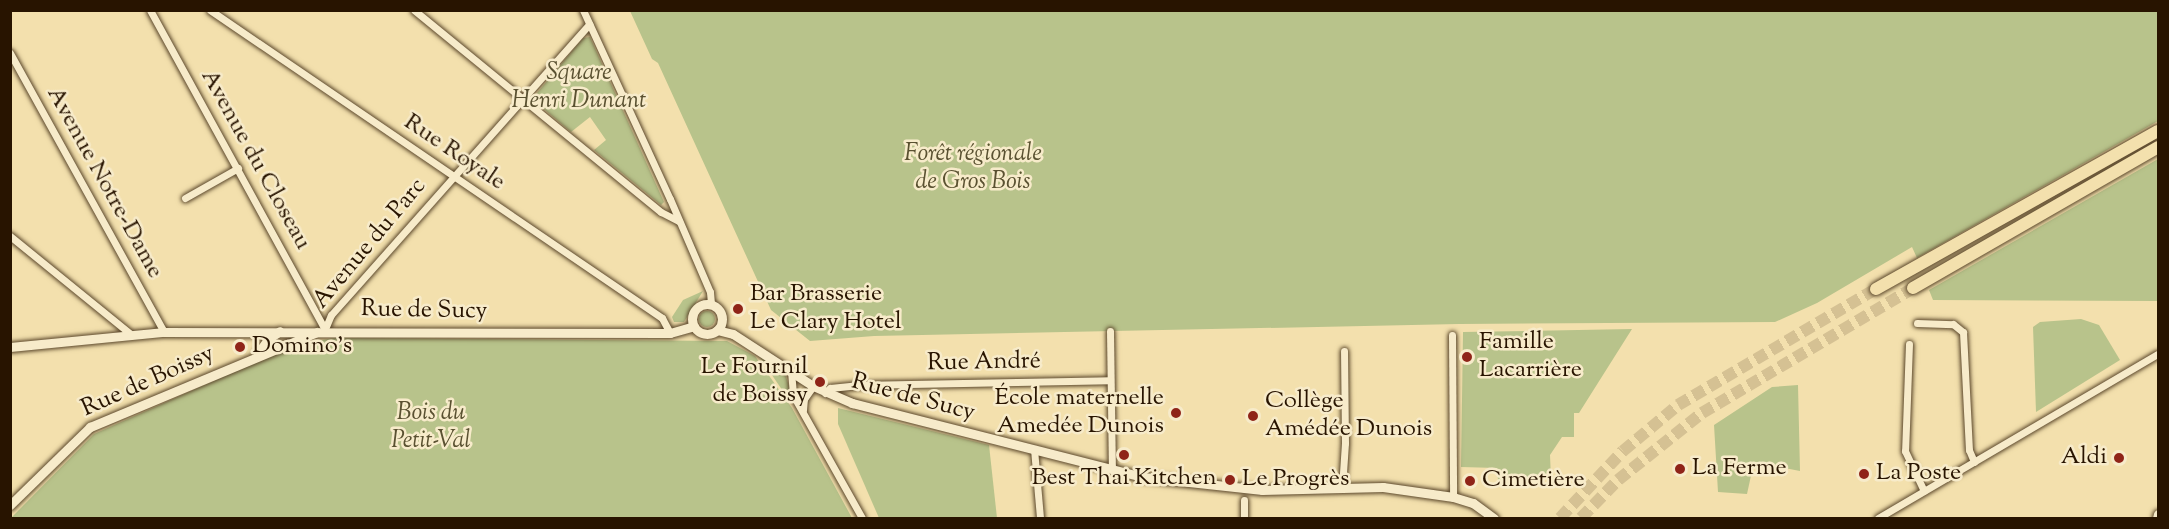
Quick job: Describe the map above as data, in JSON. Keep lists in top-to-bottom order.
{
  "streets": {
    "main road": ["Rue de Sucy", "Rue de Boissy"],
    "street": [
      "Rue Royale",
      "Avenue du Closeau",
      "Avenue Notre-Dame",
      "Avenue du Parc",
      "Rue André"
    ]
  },
  "crossings": [
    ["Rue Royale", "Avenue du Parc"],
    ["Rue Royale", "Rue de Sucy"],
    ["Avenue du Closeau", "Avenue du Parc"],
    ["Avenue du Closeau", "Rue de Sucy"],
    ["Avenue du Closeau", "Rue de Boissy"],
    ["Avenue Notre-Dame", "Rue de Sucy"],
    ["Avenue du Parc", "Rue de Sucy"],
    ["Avenue du Parc", "Rue de Boissy"],
    ["Rue de Sucy", "Rue André"],
    ["Rue de Sucy", "Rue de Boissy"]
  ],
  "parks": ["Square Henri Dunant", "Forêt régionale de Gros Bois", "Bois du Petit-Val"],
  "places": [
    "Bar Brasserie Le Clary Hotel",
    "Domino's",
    "Famille Lacarrière",
    "Le Fournil de Boissy",
    "École maternelle Amedée Dunois",
    "Collège Amédée Dunois",
    "Best Thai Kitchen",
    "Aldi",
    "La Ferme",
    "La Poste",
    "Le Progrès",
    "Cimetière"
  ]
}
